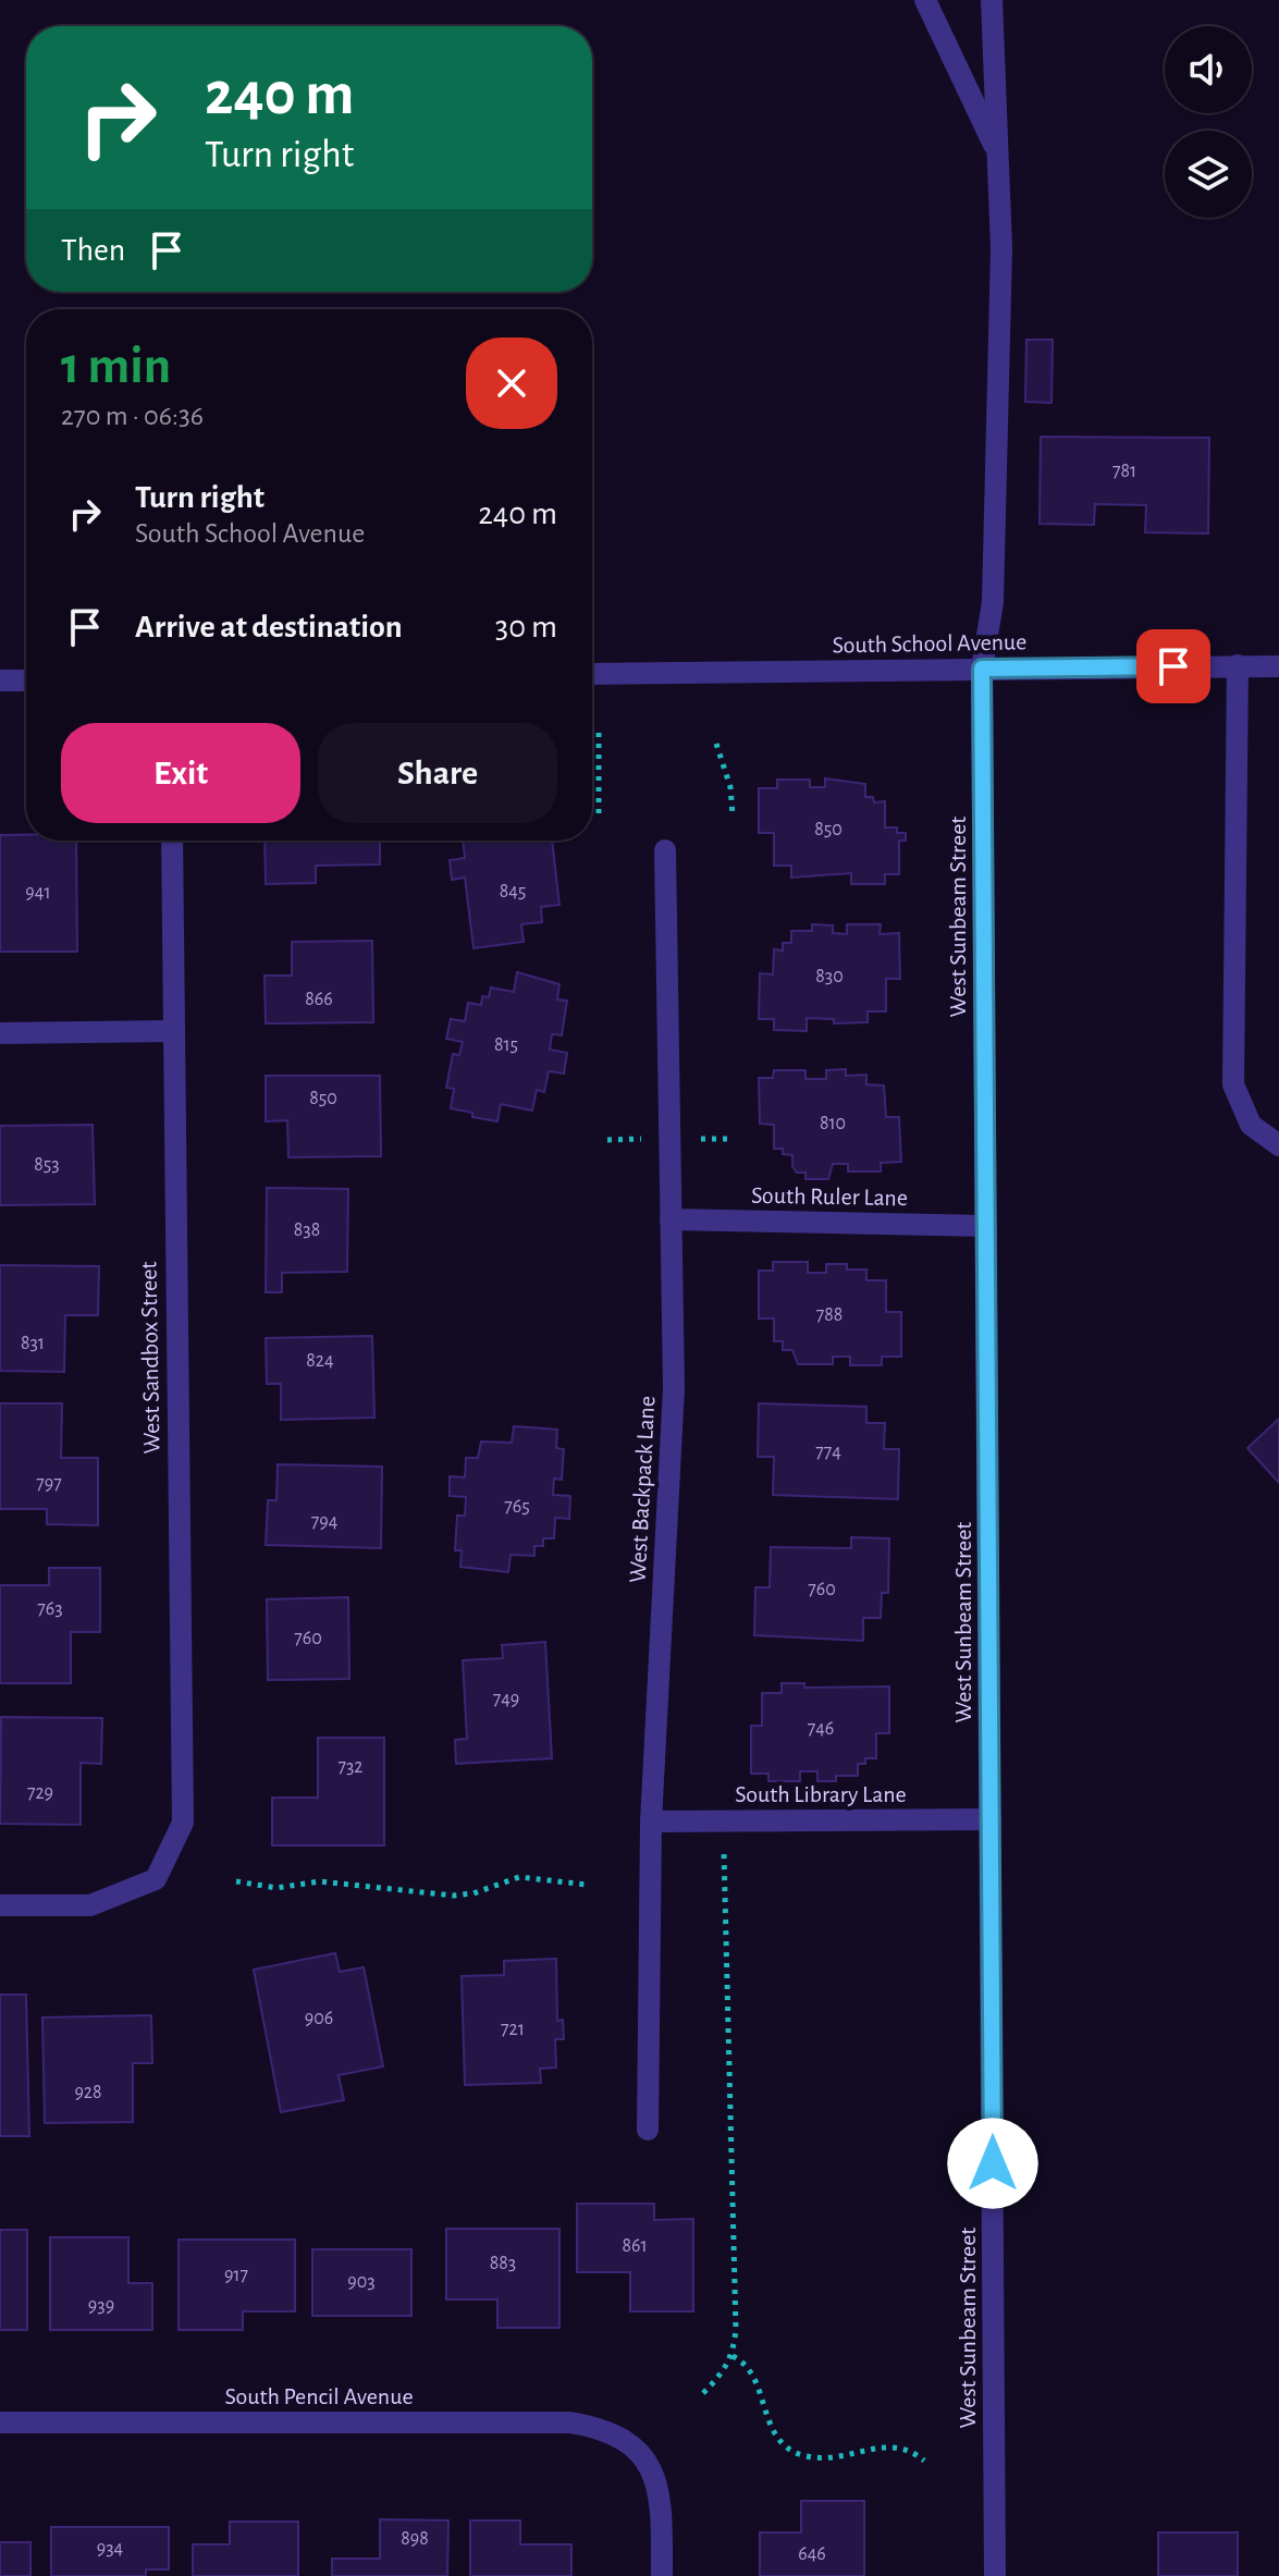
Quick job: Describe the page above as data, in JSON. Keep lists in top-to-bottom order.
{
  "streets": {
    "street": [
      "South School Avenue",
      "West Sunbeam Street",
      "South Ruler Lane",
      "West Sandbox Street",
      "West Backpack Lane",
      "South Library Lane",
      "South Pencil Avenue"
    ]
  },
  "crossings": [
    ["South School Avenue", "West Sunbeam Street"],
    ["West Sunbeam Street", "South Ruler Lane"],
    ["West Sunbeam Street", "South Library Lane"],
    ["South Ruler Lane", "West Backpack Lane"],
    ["West Backpack Lane", "South Library Lane"]
  ],
  "house_numbers": [
    "781",
    "850",
    "845",
    "941",
    "830",
    "866",
    "815",
    "850",
    "810",
    "853",
    "838",
    "788",
    "831",
    "824",
    "774",
    "797",
    "765",
    "794",
    "760",
    "763",
    "760",
    "749",
    "746",
    "732",
    "729",
    "906",
    "721",
    "928",
    "861",
    "883",
    "917",
    "903",
    "939",
    "898",
    "934",
    "646"
  ],
  "page": {
    "turn": ["240 m", "Turn right"],
    "then": "Then",
    "heading": ["1 min", "270 m · 06:36"],
    "list": [
      {
        "name": "Turn right",
        "note": "South School Avenue",
        "value": "240 m"
      },
      {
        "name": "Arrive at destination",
        "value": "30 m"
      }
    ],
    "buttons": ["Exit", "Share"]
  }
}
